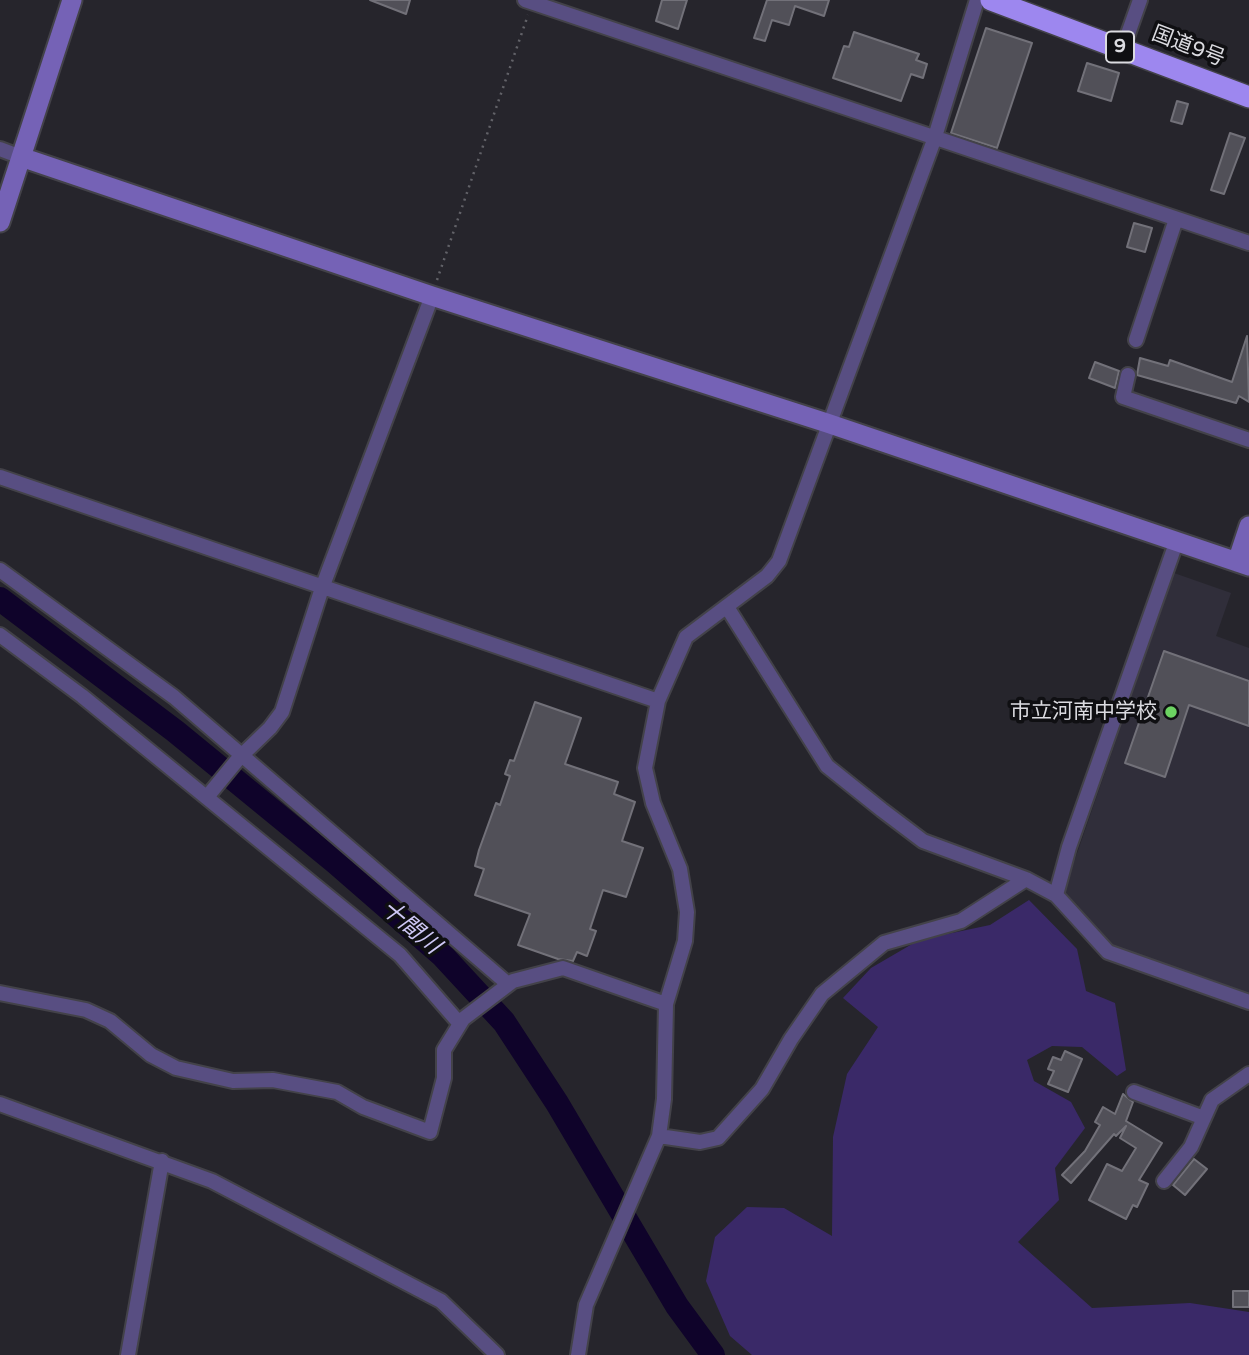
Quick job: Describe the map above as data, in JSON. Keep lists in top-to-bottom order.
{
  "streets": {
    "highway": ["9", "国道9号"]
  },
  "water": ["十間川"],
  "places": ["市立河南中学校"]
}
